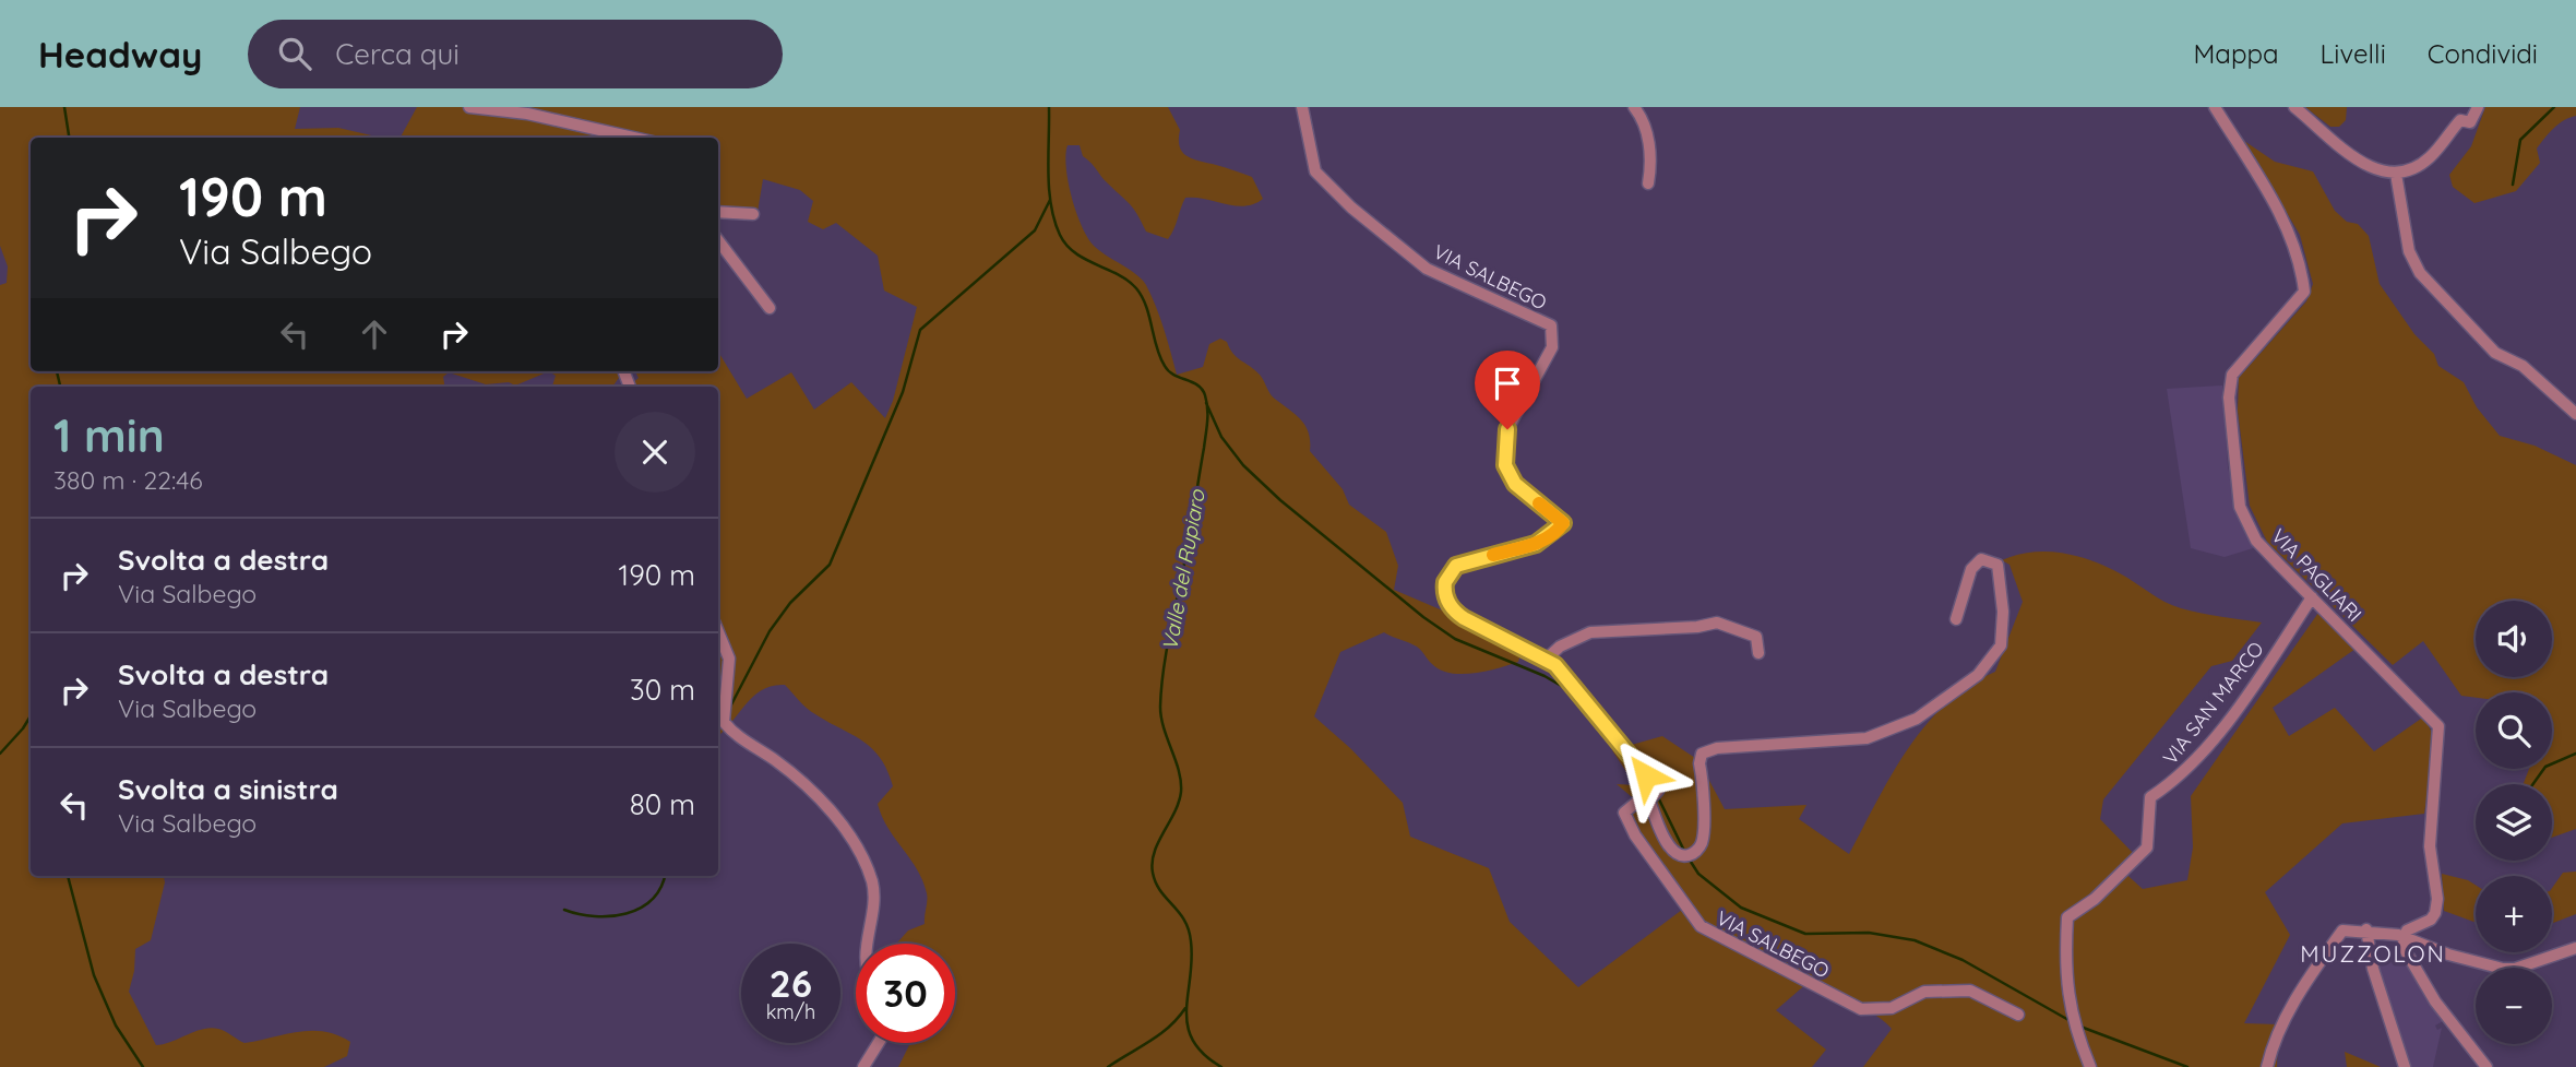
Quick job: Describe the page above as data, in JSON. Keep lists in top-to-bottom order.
{
  "streets": {
    "street": ["VIA SALBEGO", "VIA PAGLIARI", "VIA SAN MARCO"]
  },
  "crossings": [
    ["VIA PAGLIARI", "VIA SAN MARCO"]
  ],
  "districts": ["MUZZOLON"],
  "water": ["Valle del Rupiaro"],
  "page": {
    "header": "Headway",
    "search": "Cerca qui",
    "nav": ["Mappa", "Livelli", "Condividi"],
    "turn": ["190 m", "Via Salbego"],
    "heading": ["1 min", "380 m · 22:46"],
    "list": [
      {
        "name": "Svolta a destra",
        "note": "Via Salbego",
        "value": "190 m"
      },
      {
        "name": "Svolta a destra",
        "note": "Via Salbego",
        "value": "30 m"
      },
      {
        "name": "Svolta a sinistra",
        "note": "Via Salbego",
        "value": "80 m"
      }
    ],
    "map_buttons": ["+", "−"],
    "speed": "26 km/h",
    "limit": "30"
  }
}
